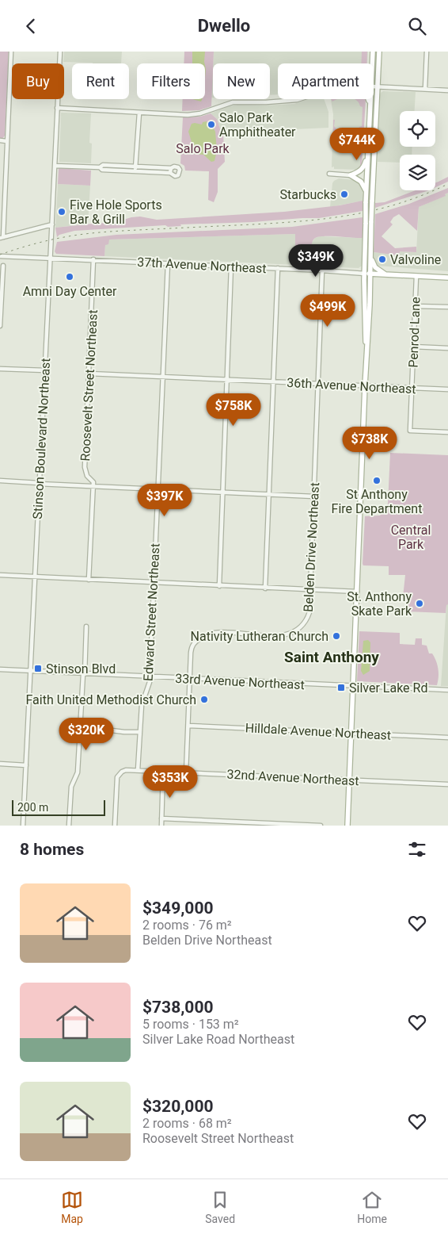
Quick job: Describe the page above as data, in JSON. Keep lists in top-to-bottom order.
{
  "streets": {
    "main road": ["37th Avenue Northeast"],
    "street": [
      "Penrod Lane",
      "Roosevelt Street Northeast",
      "36th Avenue Northeast",
      "Stinson Boulevard Northeast",
      "Belden Drive Northeast",
      "Edward Street Northeast",
      "33rd Avenue Northeast",
      "Hilldale Avenue Northeast",
      "32nd Avenue Northeast"
    ]
  },
  "crossings": [
    ["37th Avenue Northeast", "Penrod Lane"],
    ["37th Avenue Northeast", "Roosevelt Street Northeast"],
    ["37th Avenue Northeast", "Stinson Boulevard Northeast"],
    ["37th Avenue Northeast", "Belden Drive Northeast"],
    ["37th Avenue Northeast", "Edward Street Northeast"],
    ["Penrod Lane", "36th Avenue Northeast"],
    ["Roosevelt Street Northeast", "36th Avenue Northeast"],
    ["36th Avenue Northeast", "Belden Drive Northeast"],
    ["36th Avenue Northeast", "Edward Street Northeast"],
    ["Stinson Boulevard Northeast", "33rd Avenue Northeast"],
    ["Belden Drive Northeast", "33rd Avenue Northeast"],
    ["Belden Drive Northeast", "Hilldale Avenue Northeast"],
    ["Belden Drive Northeast", "32nd Avenue Northeast"],
    ["Edward Street Northeast", "33rd Avenue Northeast"],
    ["Edward Street Northeast", "32nd Avenue Northeast"]
  ],
  "districts": ["Saint Anthony"],
  "parks": ["Salo Park", "Central Park"],
  "places": {
    "other": [
      "Salo Park Amphitheater",
      "Starbucks",
      "Five Hole Sports Bar & Grill",
      "Valvoline",
      "Amni Day Center",
      "St Anthony Fire Department",
      "St. Anthony Skate Park",
      "Nativity Lutheran Church",
      "Faith United Methodist Church"
    ],
    "transit": ["Stinson Blvd", "Silver Lake Rd"]
  },
  "scale_bar": "200 m",
  "page": {
    "header": "Dwello",
    "chip": [
      "Buy",
      "Rent",
      "Filters",
      "New",
      "Apartment"
    ],
    "price": [
      "$744K",
      "$349K",
      "$499K",
      "$758K",
      "$738K",
      "$397K",
      "$320K",
      "$353K"
    ],
    "scale": "200 m",
    "heading": "8 homes",
    "list": [
      {
        "name": "$349,000",
        "note": "2 rooms · 76 m² · Belden Drive Northeast"
      },
      {
        "name": "$738,000",
        "note": "5 rooms · 153 m² · Silver Lake Road Northeast"
      },
      {
        "name": "$320,000",
        "note": "2 rooms · 68 m² · Roosevelt Street Northeast"
      }
    ],
    "tabs": ["Map", "Saved", "Home"]
  }
}
